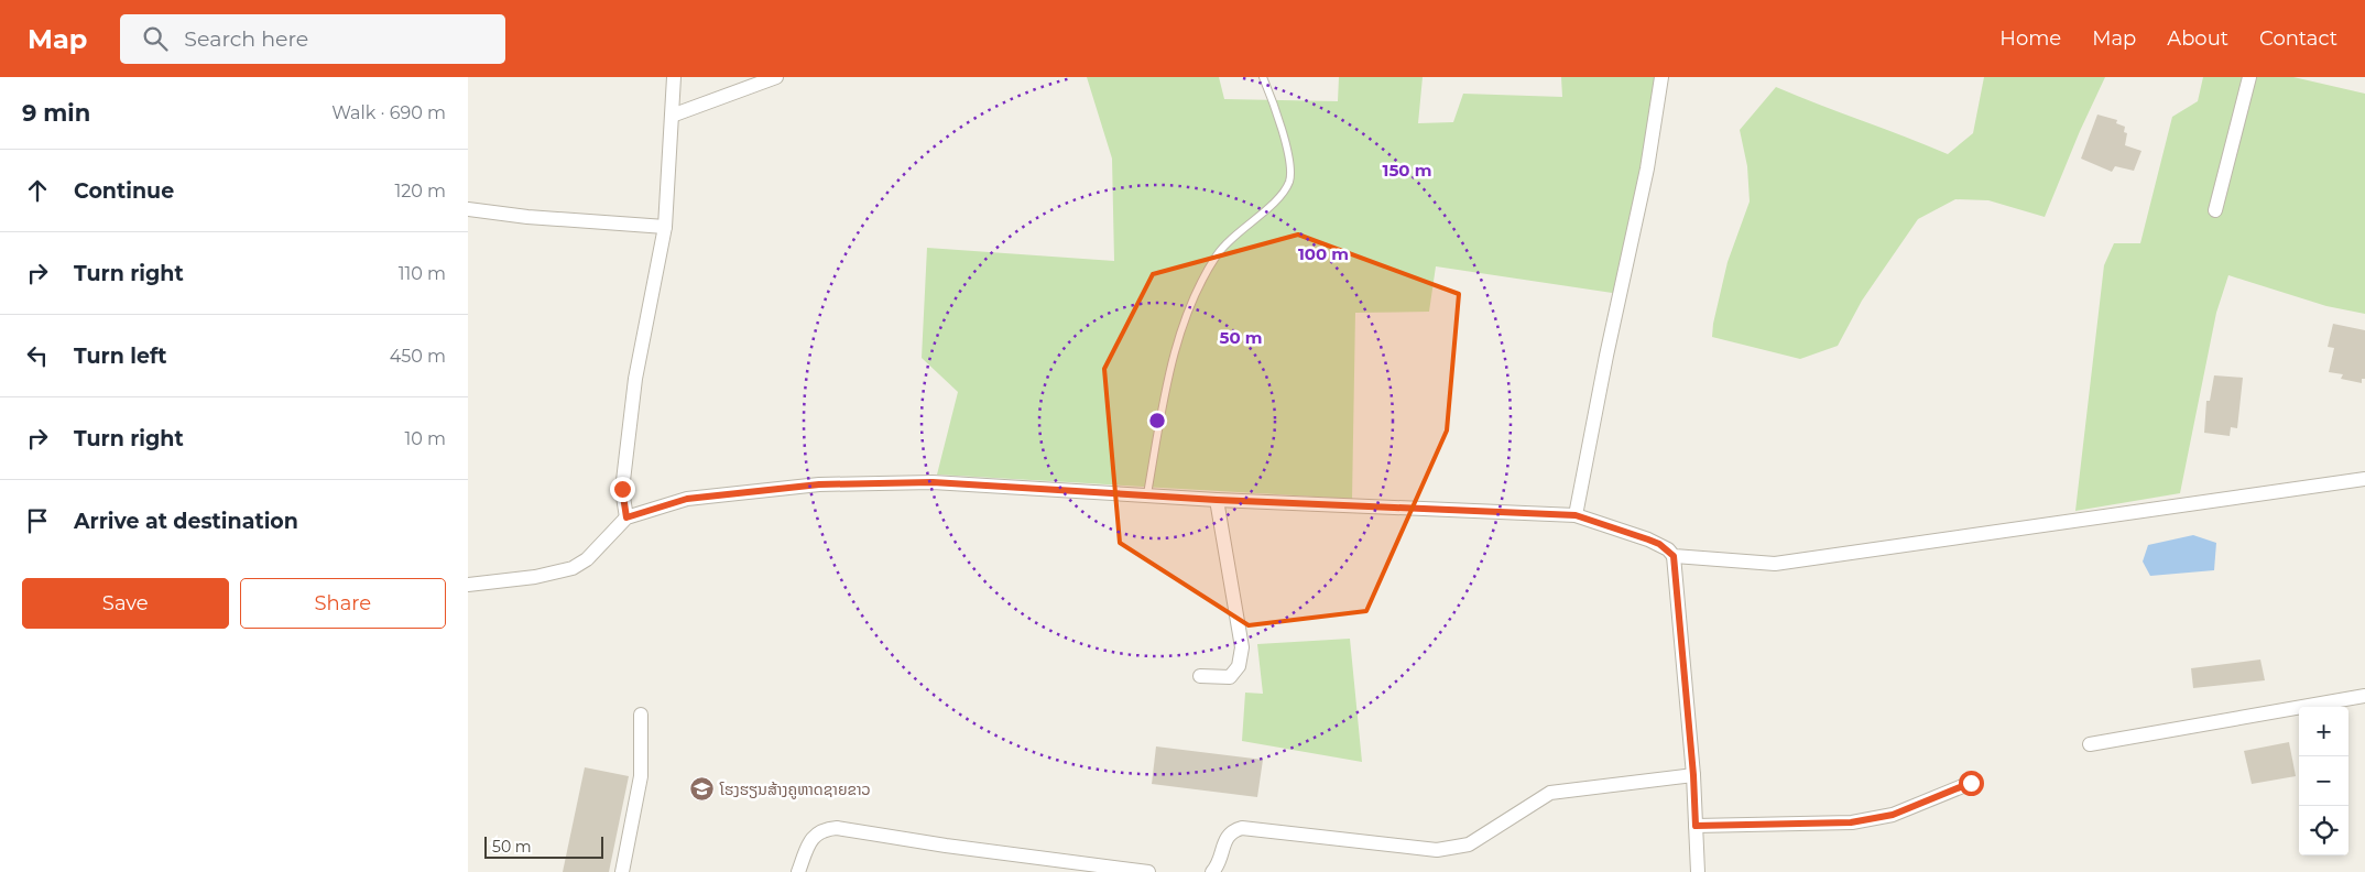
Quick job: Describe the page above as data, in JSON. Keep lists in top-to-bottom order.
{
  "places": {
    "school or university": ["ໂຮງຮຽນສ້າງຄູຫາດຊາຍຂາວ"]
  },
  "scale_bar": "50 m",
  "page": {
    "header": "Map",
    "search": "Search here",
    "nav": [
      "Home",
      "Map",
      "About",
      "Contact"
    ],
    "heading": ["9 min", "Walk · 690 m"],
    "list": [
      ["Continue", "120 m"],
      ["Turn right", "110 m"],
      ["Turn left", "450 m"],
      ["Turn right", "10 m"],
      "Arrive at destination"
    ],
    "buttons": ["Save", "Share"],
    "map_buttons": ["+", "−"],
    "scale": "50 m"
  },
  "rings": ["150 m", "100 m", "50 m"]
}
